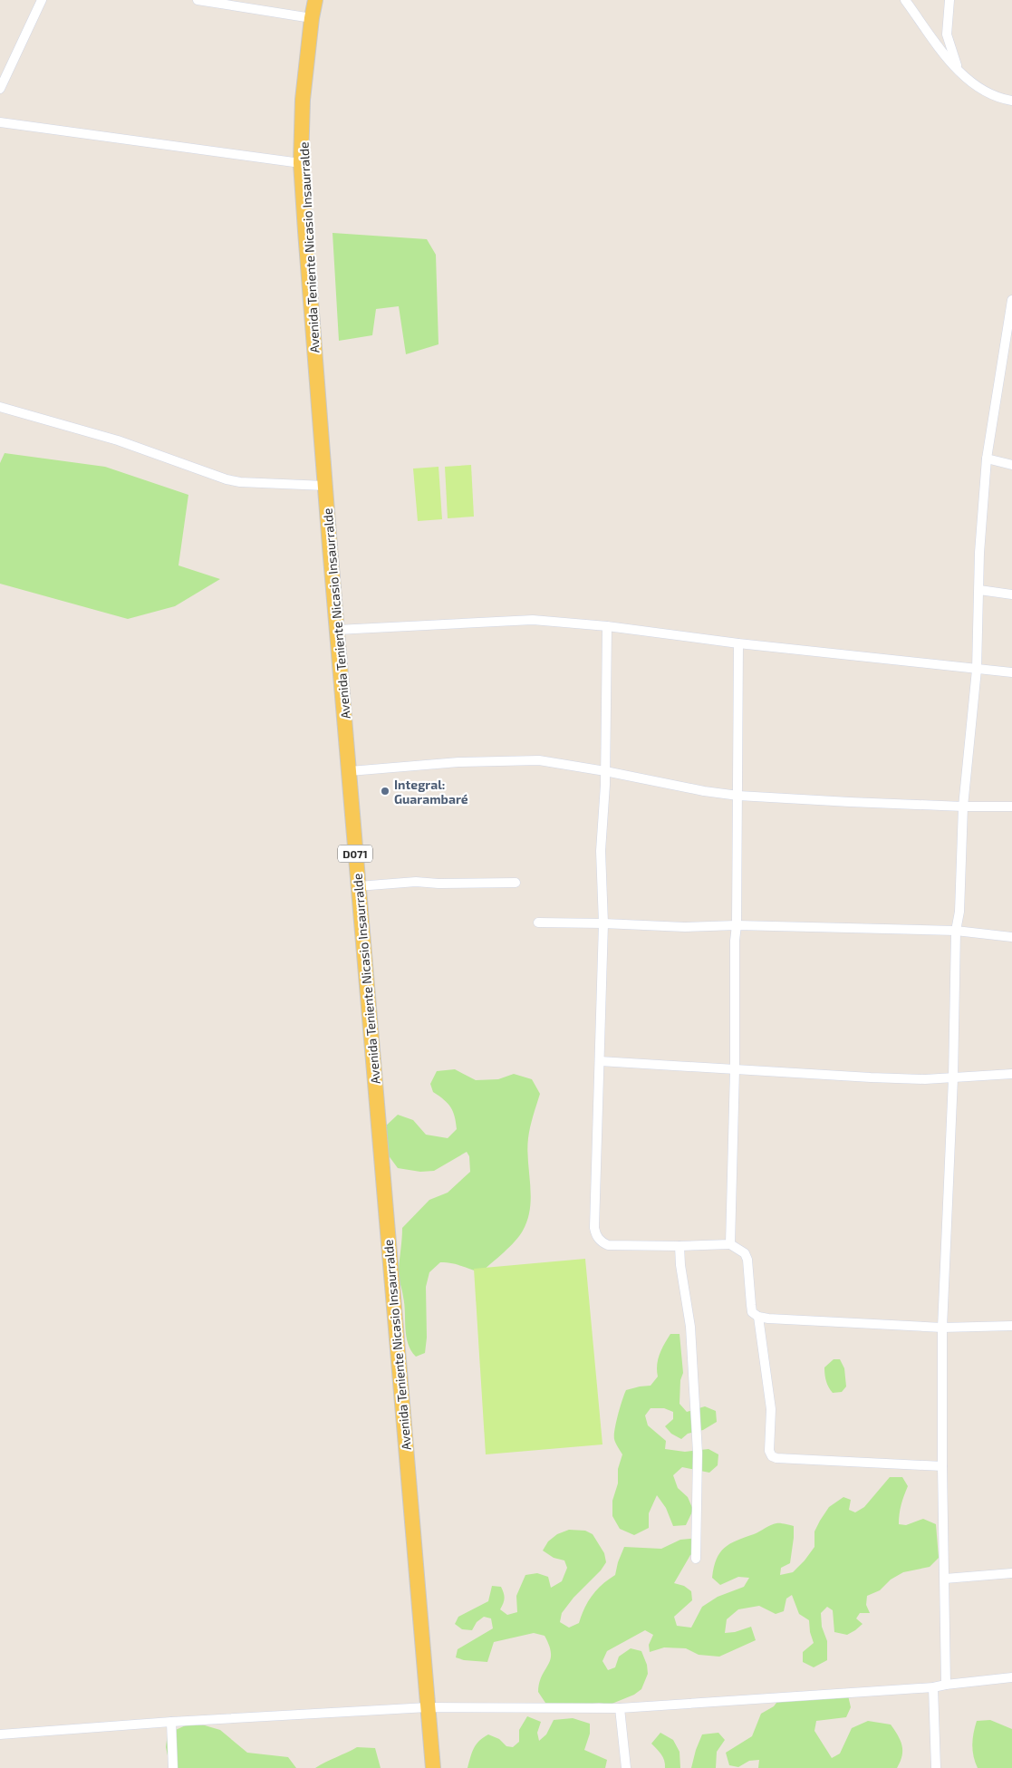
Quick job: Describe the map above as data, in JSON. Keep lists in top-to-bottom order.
{
  "streets": {
    "main road": ["Avenida Teniente Nicasio Insaurralde", "D071"]
  },
  "places": ["Integral: Guarambaré"]
}
